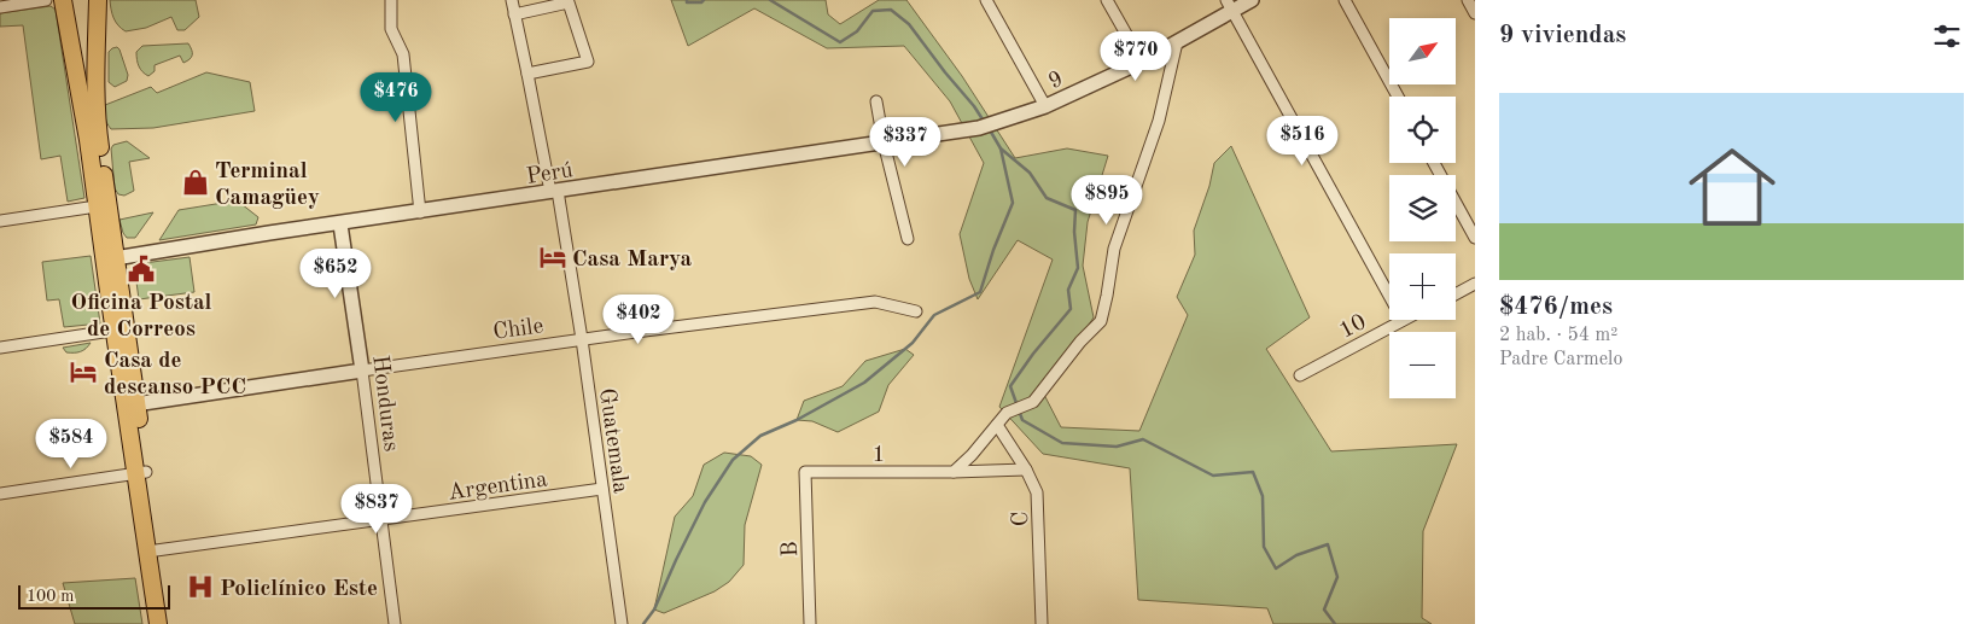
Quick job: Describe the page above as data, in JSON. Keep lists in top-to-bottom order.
{
  "streets": {
    "street": [
      "9",
      "Perú",
      "10",
      "Chile",
      "Honduras",
      "Guatemala",
      "1",
      "Argentina",
      "C",
      "B"
    ]
  },
  "crossings": [
    ["9", "Perú"],
    ["Perú", "Honduras"],
    ["Perú", "Guatemala"],
    ["Chile", "Honduras"],
    ["Chile", "Guatemala"],
    ["Honduras", "Argentina"],
    ["Guatemala", "Argentina"],
    ["1", "C"],
    ["1", "B"]
  ],
  "places": {
    "shop": ["Terminal Camagüey"],
    "hotel": ["Casa Marya", "Casa de descanso PCC"],
    "public building": ["Oficina Postal de Correos"],
    "hospital": ["Policlínico Este"]
  },
  "scale_bar": "100 m",
  "north": "top right",
  "page": {
    "heading": "9 viviendas",
    "map_buttons": ["+", "−"],
    "price": [
      "$770",
      "$476",
      "$516",
      "$337",
      "$895",
      "$652",
      "$402",
      "$584",
      "$837"
    ],
    "list": [
      {
        "name": "$476/mes",
        "note": "2 hab. · 54 m² · Padre Carmelo"
      }
    ],
    "scale": "100 m"
  }
}
